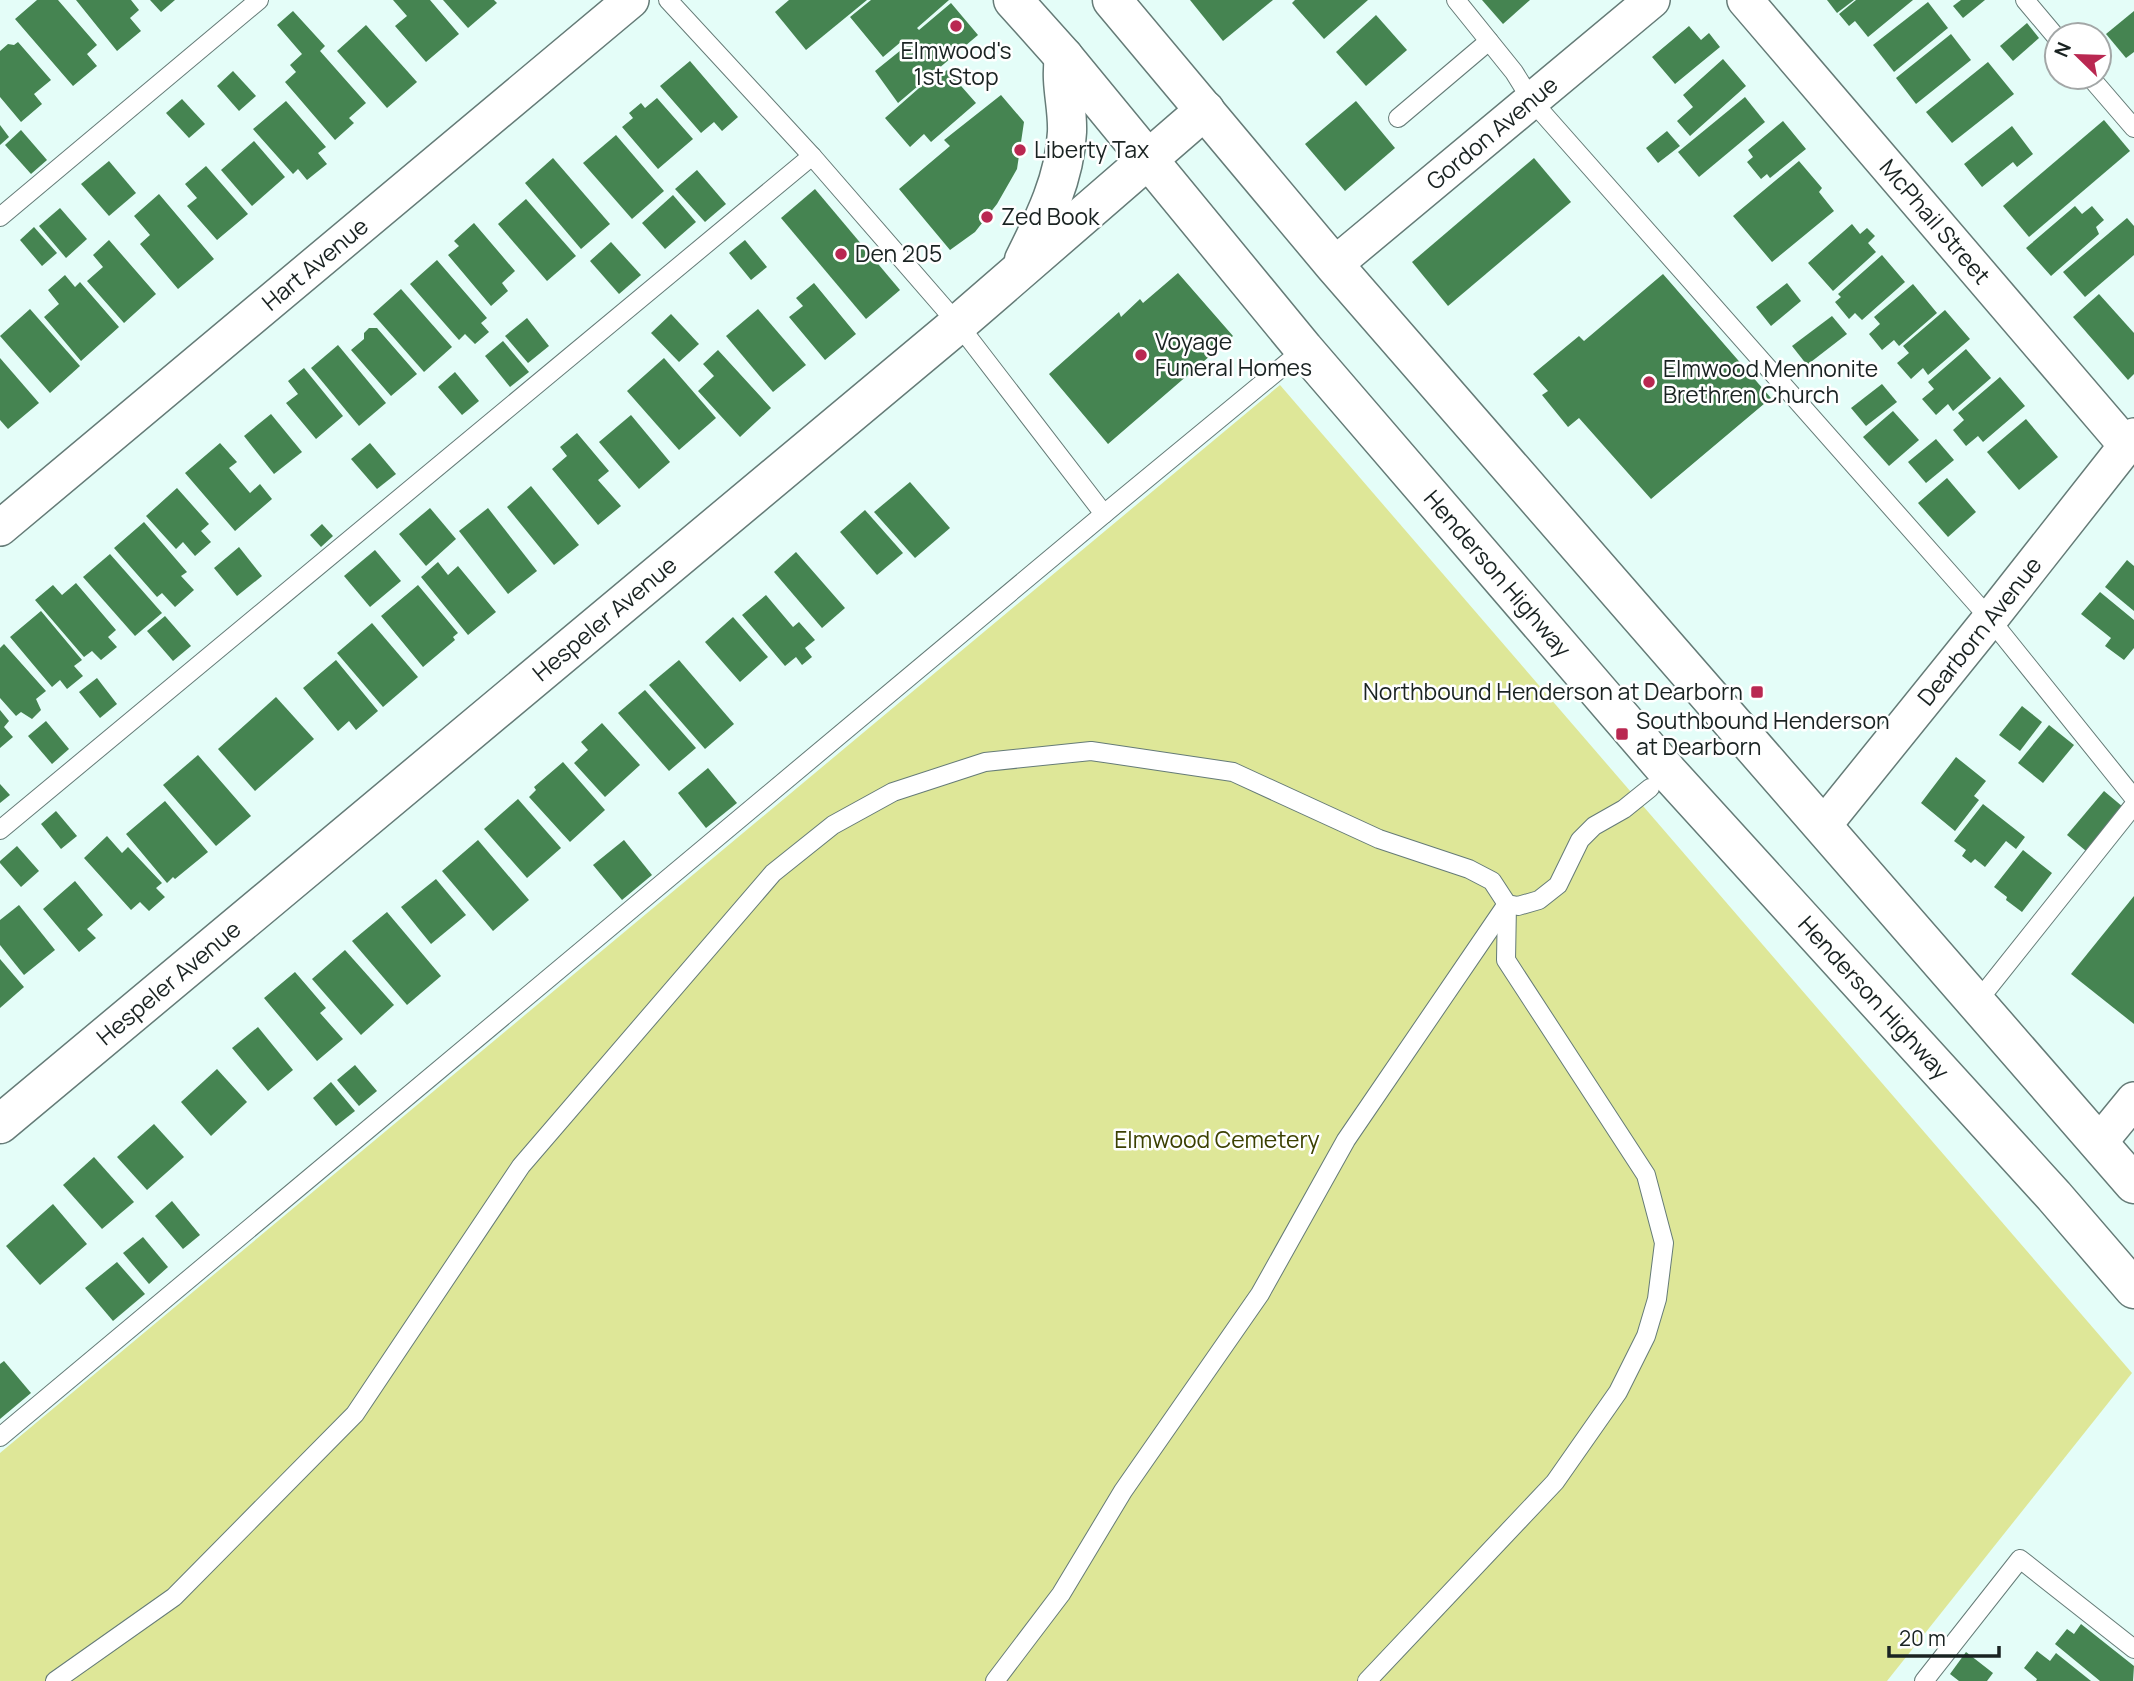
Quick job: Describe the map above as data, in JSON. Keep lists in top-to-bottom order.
{
  "streets": {
    "main road": ["Henderson Highway", "Hespeler Avenue"],
    "street": [
      "Gordon Avenue",
      "McPhail Street",
      "Hart Avenue",
      "Dearborn Avenue"
    ]
  },
  "crossings": [
    ["McPhail Street", "Dearborn Avenue"],
    ["Henderson Highway", "Hespeler Avenue"]
  ],
  "parks": ["Elmwood Cemetery"],
  "places": {
    "other": [
      "Elmwood's 1st Stop",
      "Liberty Tax",
      "Zed Book",
      "Den 205",
      "Voyage Funeral Homes",
      "Elmwood Mennonite Brethren Church"
    ],
    "transit": ["Northbound Henderson at Dearborn", "Southbound Henderson at Dearborn"]
  },
  "scale_bar": "20 m",
  "north": "top left"
}
